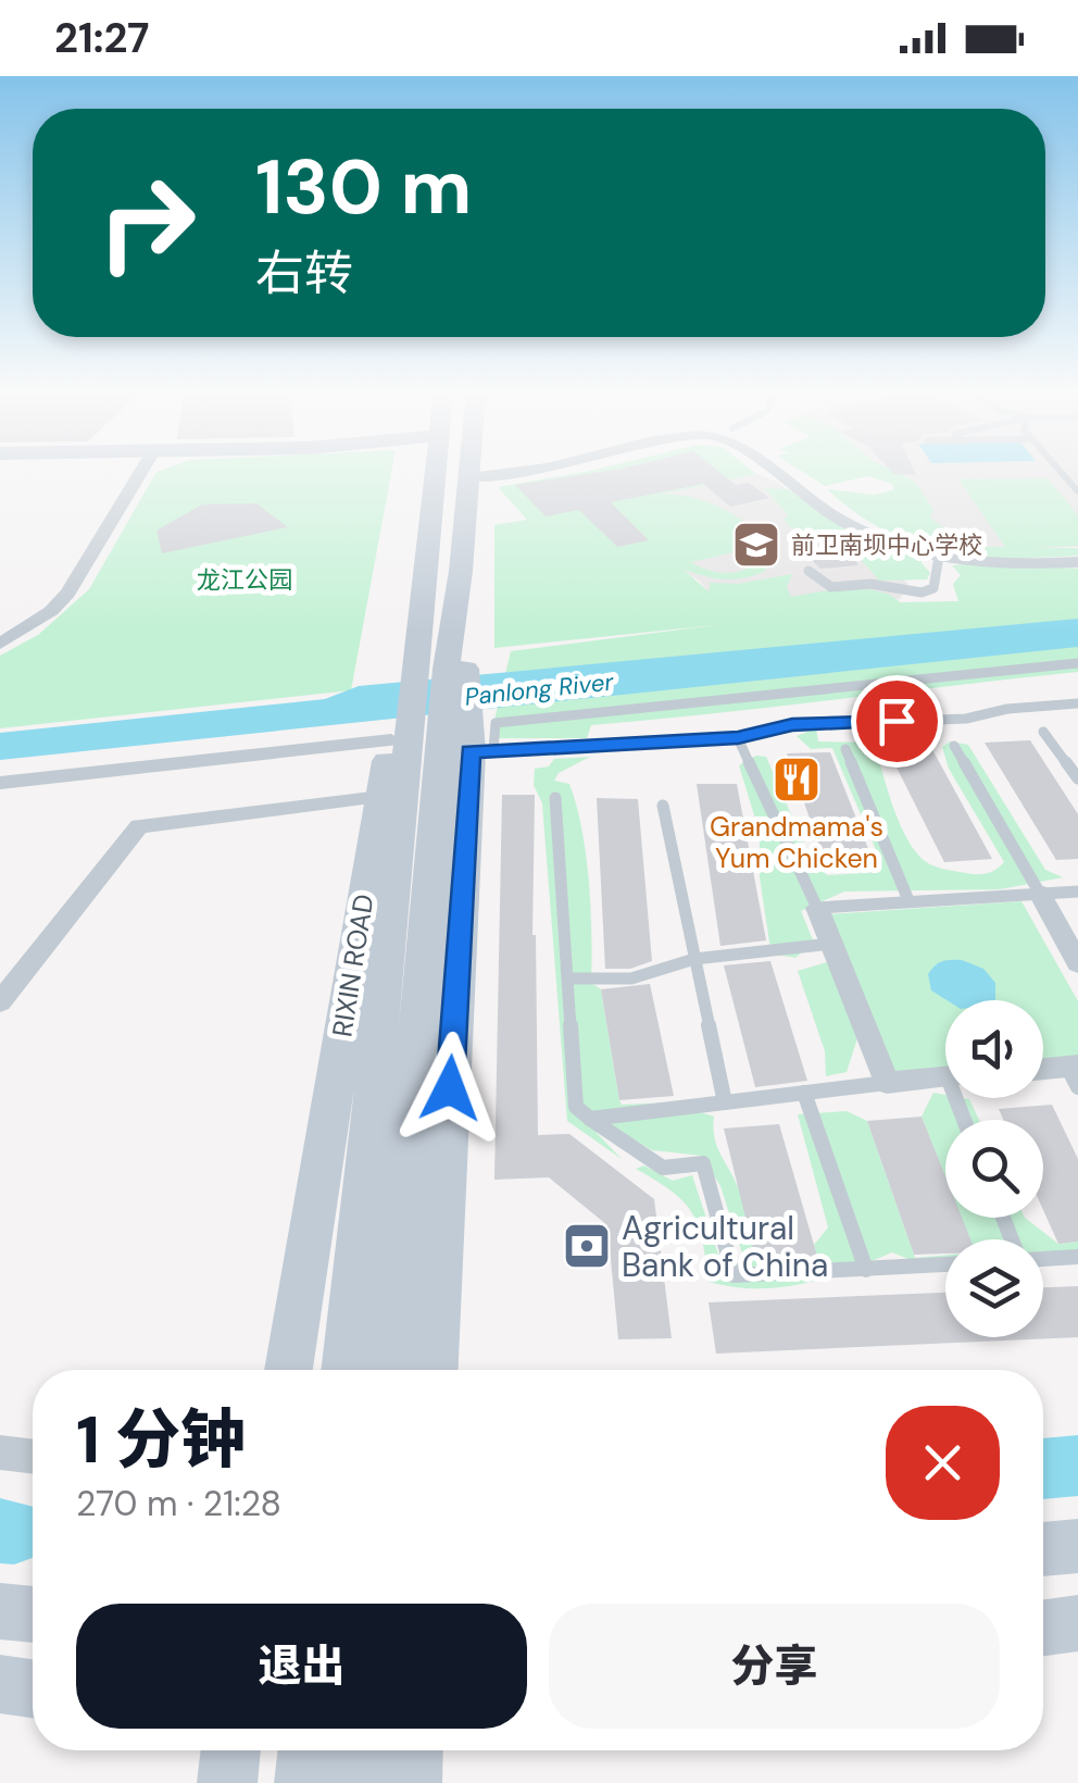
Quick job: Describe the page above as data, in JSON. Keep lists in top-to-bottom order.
{
  "streets": {
    "main road": ["RIXIN ROAD"]
  },
  "water": ["Panlong River"],
  "parks": ["龙江公园"],
  "places": {
    "school or university": ["前卫南坝中心学校"],
    "restaurant": ["Grandmama's Yum Chicken"],
    "bank": ["Agricultural Bank of China"]
  },
  "page": {
    "status": "21:27",
    "turn": ["130 m", "右转"],
    "heading": ["1 分钟", "270 m · 21:28"],
    "buttons": ["退出", "分享"]
  }
}
